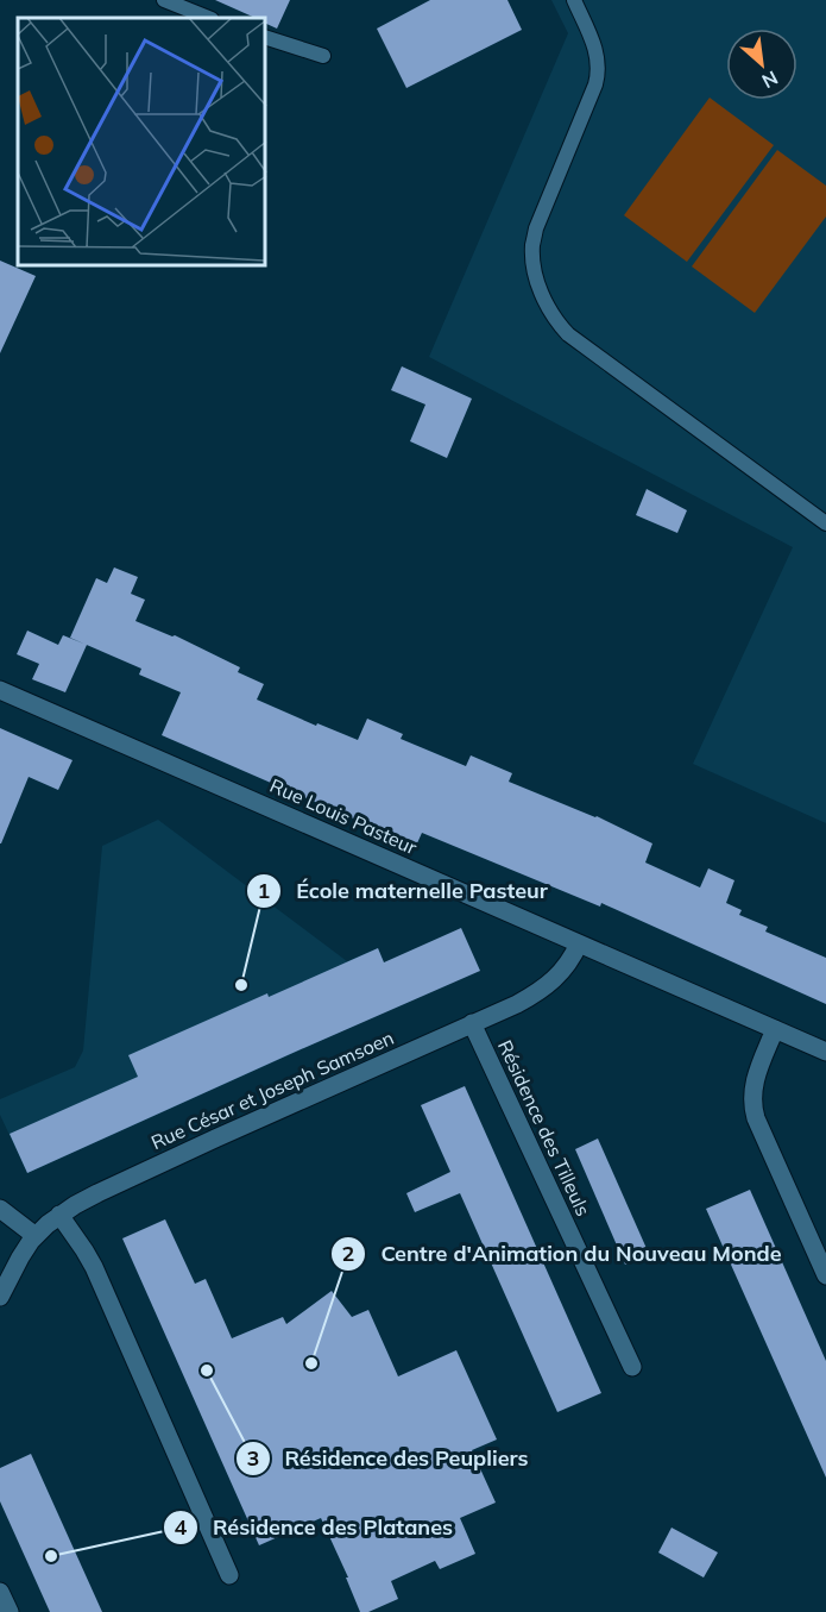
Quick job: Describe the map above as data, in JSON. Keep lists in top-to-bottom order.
{
  "streets": {
    "street": ["Rue Louis Pasteur", "Rue César et Joseph Samsoen", "Résidence des Tilleuls"]
  },
  "crossings": [
    ["Rue Louis Pasteur", "Rue César et Joseph Samsoen"],
    ["Rue César et Joseph Samsoen", "Résidence des Tilleuls"]
  ],
  "places": [
    "École maternelle Pasteur",
    "Centre d'Animation du Nouveau Monde",
    "Résidence des Peupliers",
    "Résidence des Platanes"
  ],
  "north": "bottom right"
}
